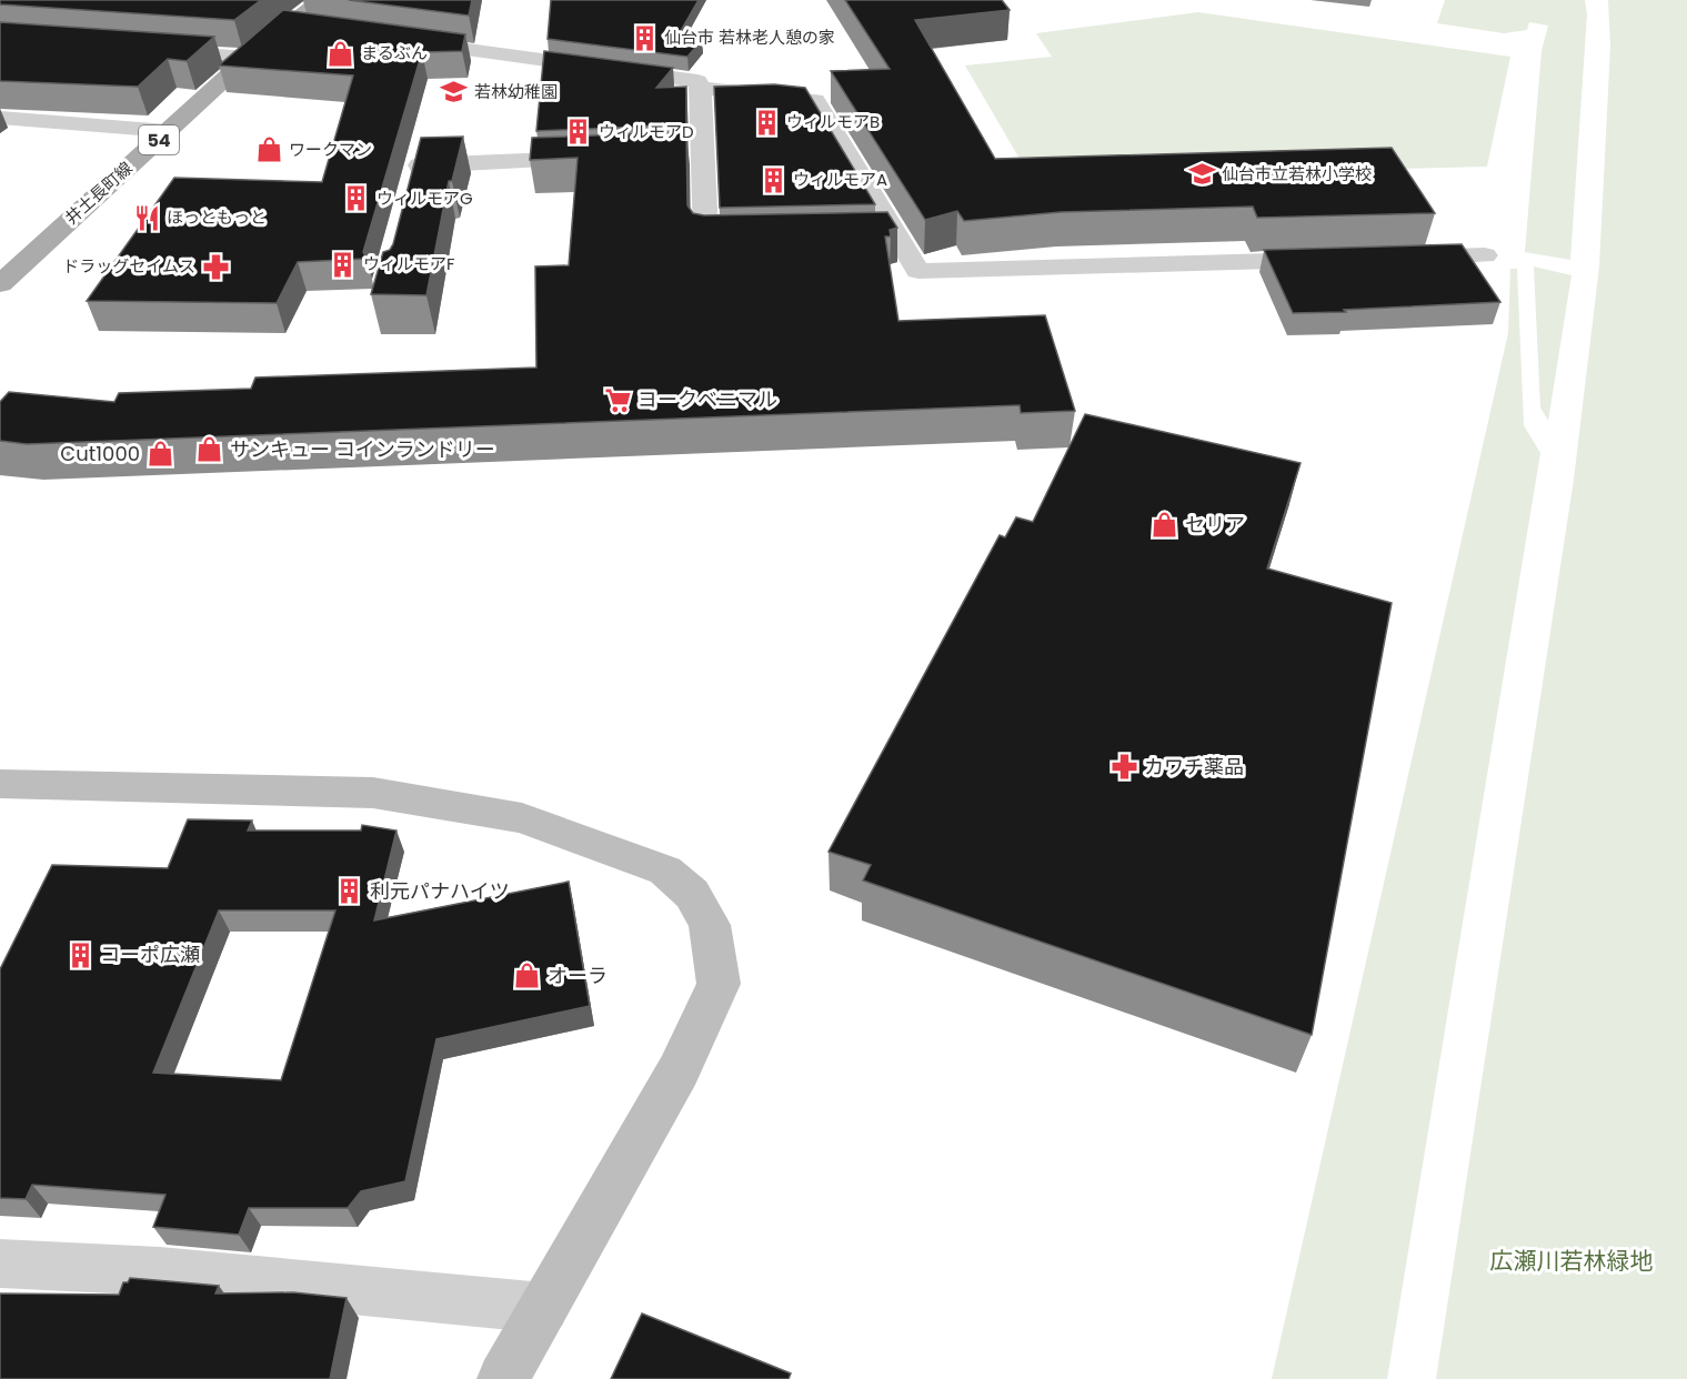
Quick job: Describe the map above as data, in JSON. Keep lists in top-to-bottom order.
{
  "streets": {
    "main road": ["54", "井土長町線"]
  },
  "parks": ["広瀬川若林緑地"],
  "places": {
    "building": [
      "仙台市 若林老人憩の家",
      "ウィルモアB",
      "ウィルモアD",
      "ウィルモアA",
      "ウィルモアG",
      "ウィルモアF",
      "利元パナハイツ",
      "コーポ広瀬"
    ],
    "shop": [
      "まるぶん",
      "ワークマン",
      "サンキュー コインランドリー",
      "Cut1000",
      "セリア",
      "オーラ"
    ],
    "school or university": ["若林幼稚園", "仙台市立若林小学校"],
    "restaurant": ["ほっともっと"],
    "pharmacy": ["ドラッグセイムス", "カワチ薬品"],
    "supermarket": ["ヨークベニマル"]
  }
}
